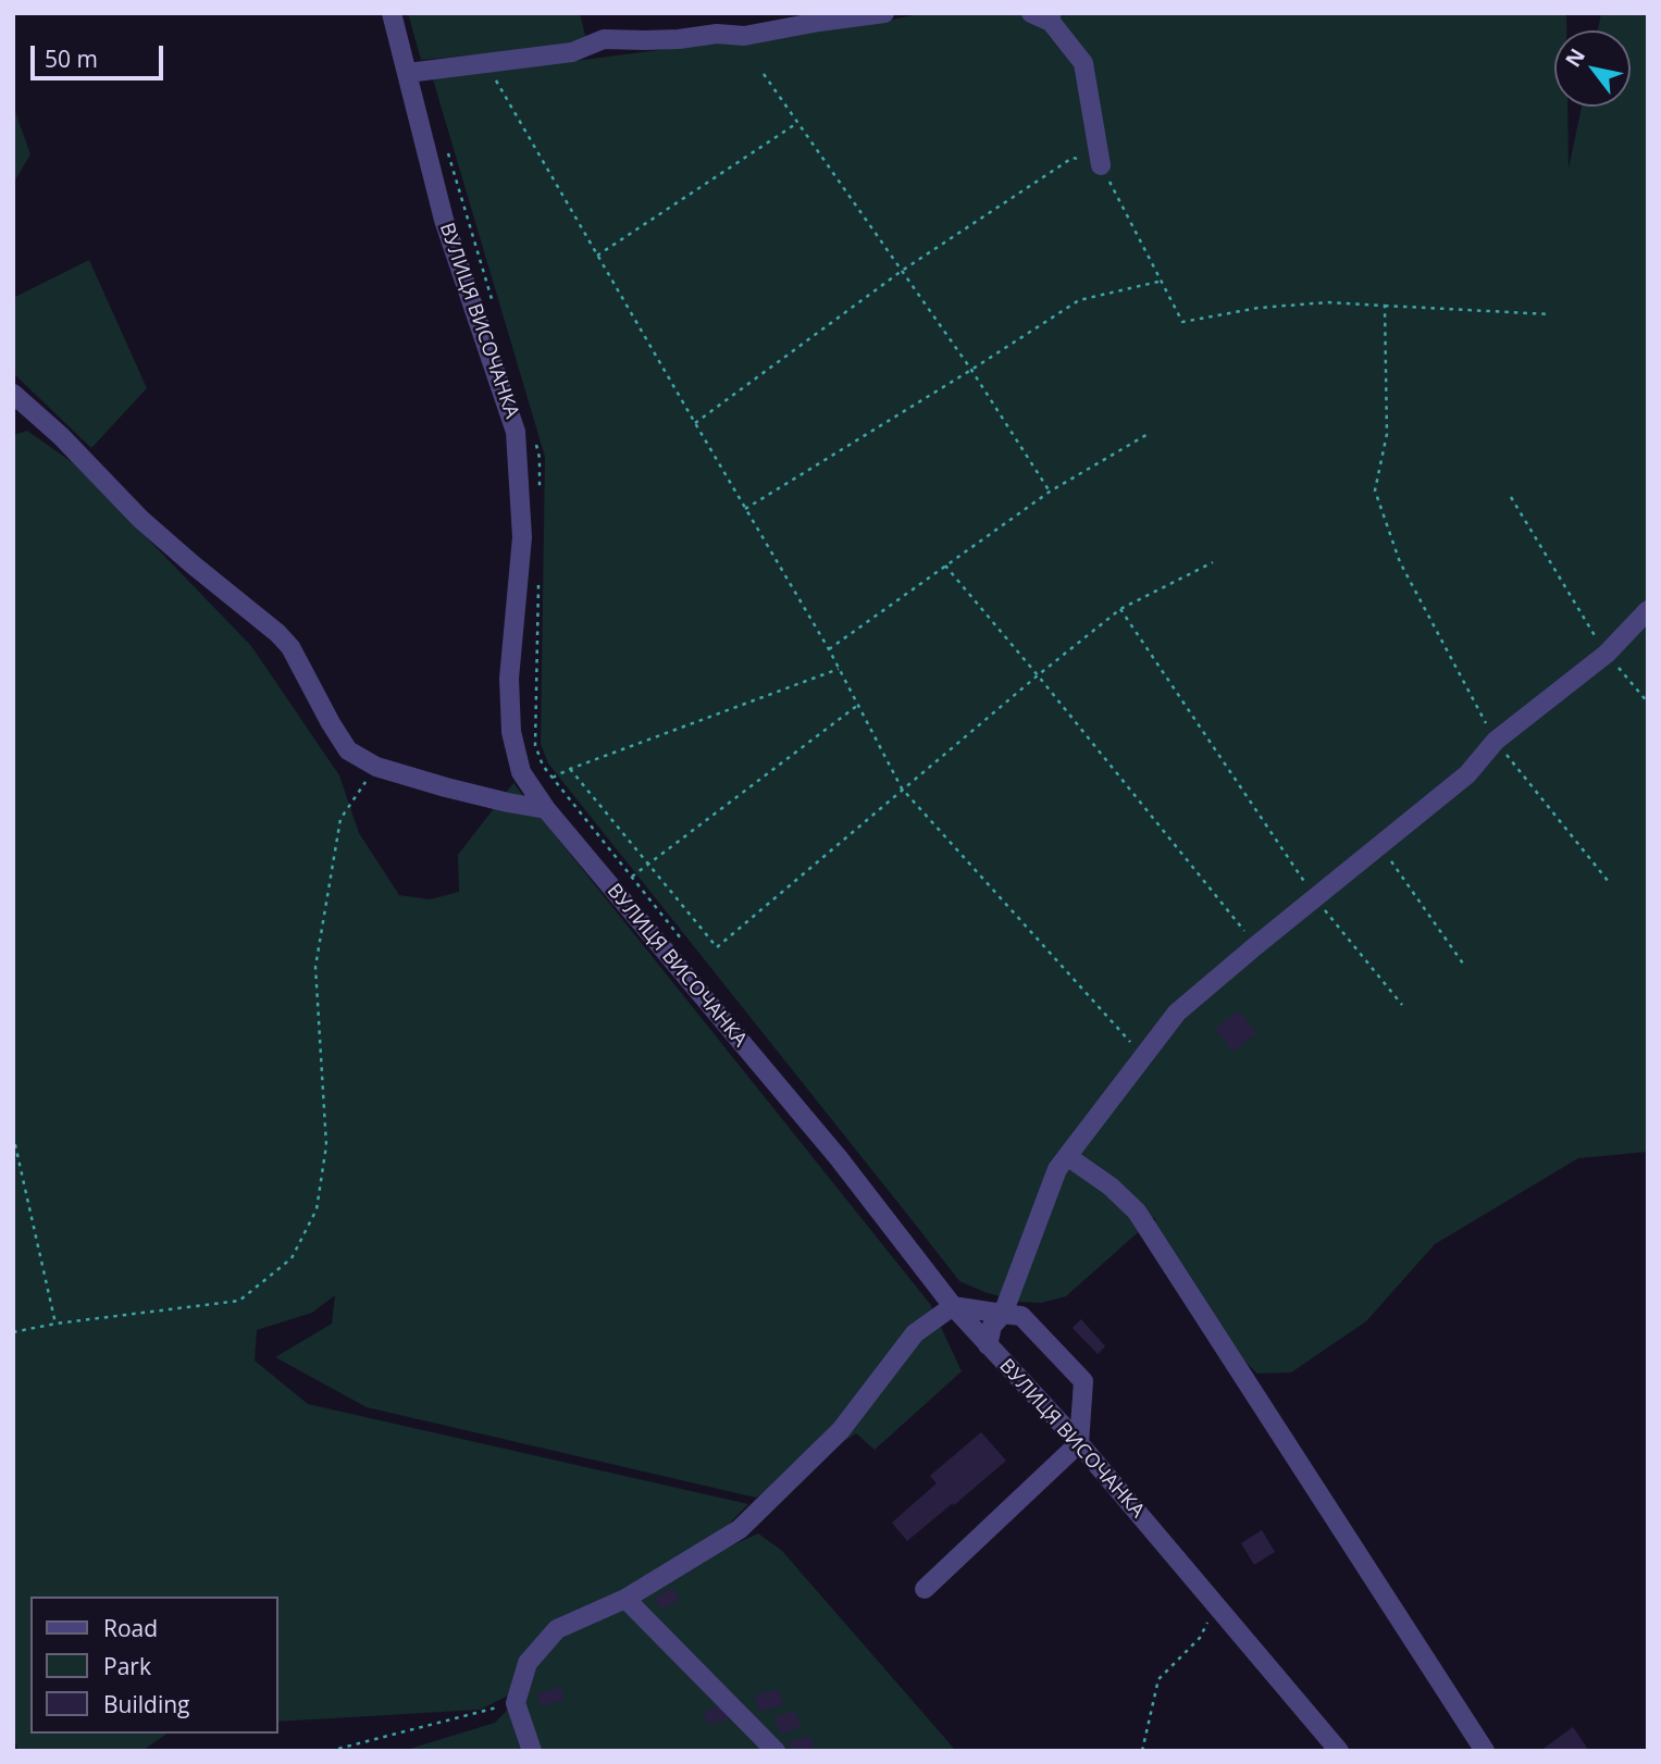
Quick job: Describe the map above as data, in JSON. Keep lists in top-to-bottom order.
{
  "streets": {
    "street": ["ВУЛИЦЯ ВИСОЧАНКА"]
  },
  "legend": ["Road", "Park", "Building"],
  "scale_bar": "50 m",
  "north": "top left"
}
